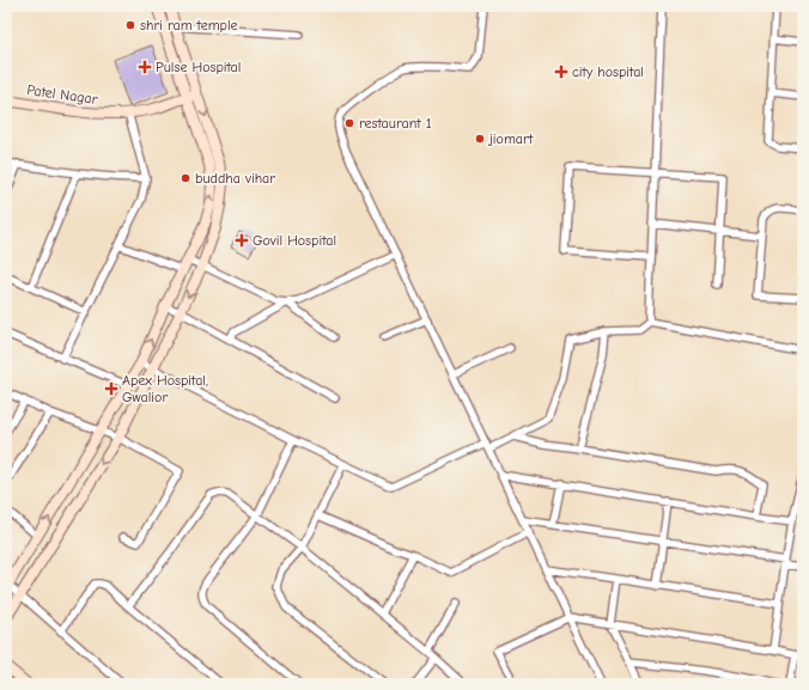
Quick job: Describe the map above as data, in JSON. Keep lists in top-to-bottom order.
{
  "streets": {
    "main road": ["Patel Nagar"]
  },
  "places": {
    "other": [
      "shri ram temple",
      "restaurant 1",
      "jiomart",
      "buddha vihar"
    ],
    "health": [
      "Pulse Hospital",
      "city hospital",
      "Govil Hospital",
      "Apex Hospital, Gwalior"
    ]
  }
}
